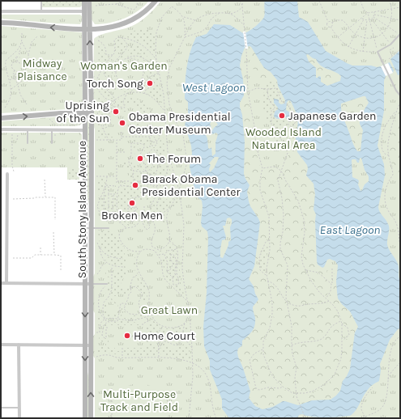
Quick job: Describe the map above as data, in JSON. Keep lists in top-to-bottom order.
{
  "streets": {
    "main road": ["South Stony Island Avenue"]
  },
  "water": ["West Lagoon", "East Lagoon"],
  "parks": [
    "Midway Plaisance",
    "Woman's Garden",
    "Wooded Island Natural Area",
    "Great Lawn",
    "Multi-Purpose Track and Field"
  ],
  "places": [
    "Torch Song",
    "Uprising of the Sun",
    "Japanese Garden",
    "Obama Presidential Center Museum",
    "The Forum",
    "Barack Obama Presidential Center",
    "Broken Men",
    "Home Court"
  ]
}
